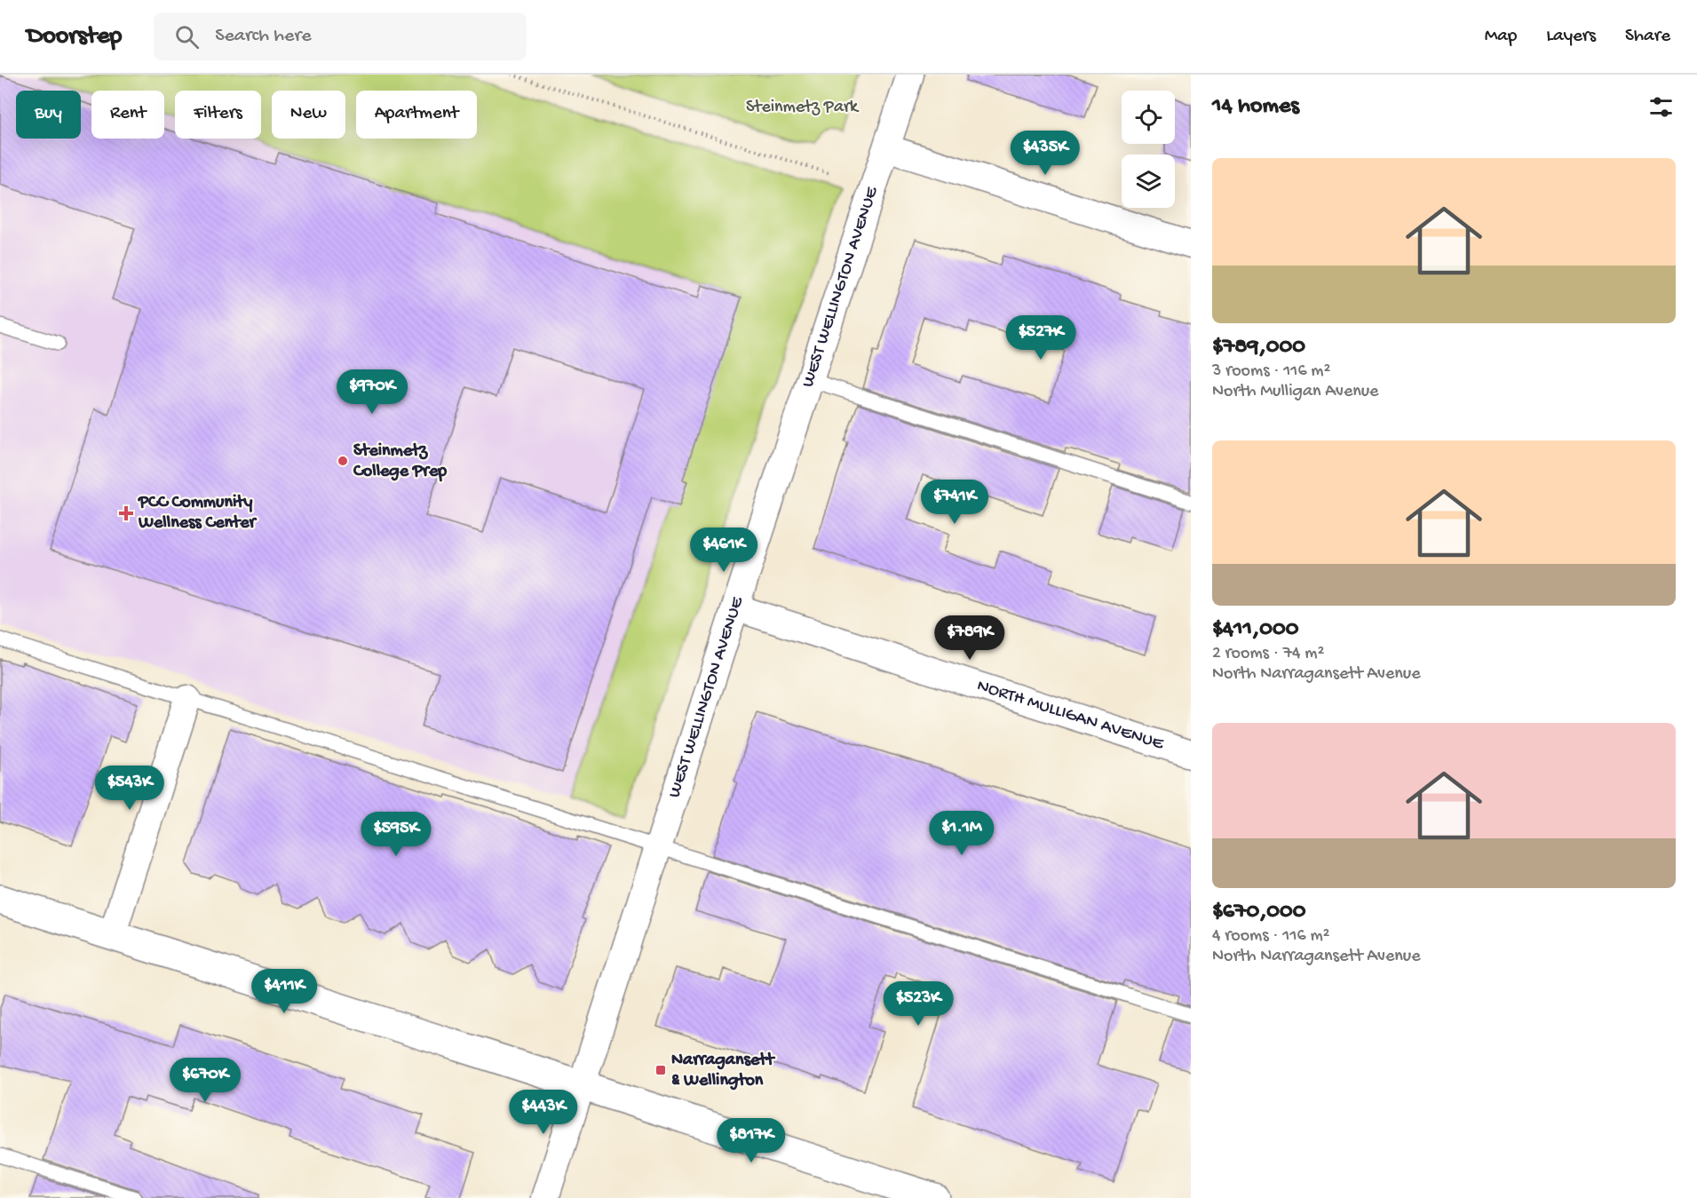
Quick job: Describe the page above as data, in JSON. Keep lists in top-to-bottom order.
{
  "streets": {
    "street": ["WEST WELLINGTON AVENUE", "NORTH MULLIGAN AVENUE"]
  },
  "crossings": [
    ["WEST WELLINGTON AVENUE", "NORTH MULLIGAN AVENUE"]
  ],
  "parks": ["Steinmetz Park"],
  "places": {
    "other": ["Steinmetz College Prep"],
    "health": ["PCC Community Wellness Center"],
    "transit": ["Narragansett & Wellington"]
  },
  "page": {
    "header": "Doorstep",
    "search": "Search here",
    "nav": ["Map", "Layers", "Share"],
    "heading": "14 homes",
    "chip": [
      "Buy",
      "Rent",
      "Filters",
      "New",
      "Apartment"
    ],
    "price": [
      "$435K",
      "$527K",
      "$970K",
      "$741K",
      "$461K",
      "$789K",
      "$543K",
      "$1.1M",
      "$595K",
      "$411K",
      "$523K",
      "$670K",
      "$443K",
      "$817K"
    ],
    "list": [
      {
        "name": "$789,000",
        "note": "3 rooms · 116 m² · North Mulligan Avenue"
      },
      {
        "name": "$411,000",
        "note": "2 rooms · 74 m² · North Narragansett Avenue"
      },
      {
        "name": "$670,000",
        "note": "4 rooms · 116 m² · North Narragansett Avenue"
      }
    ]
  }
}
